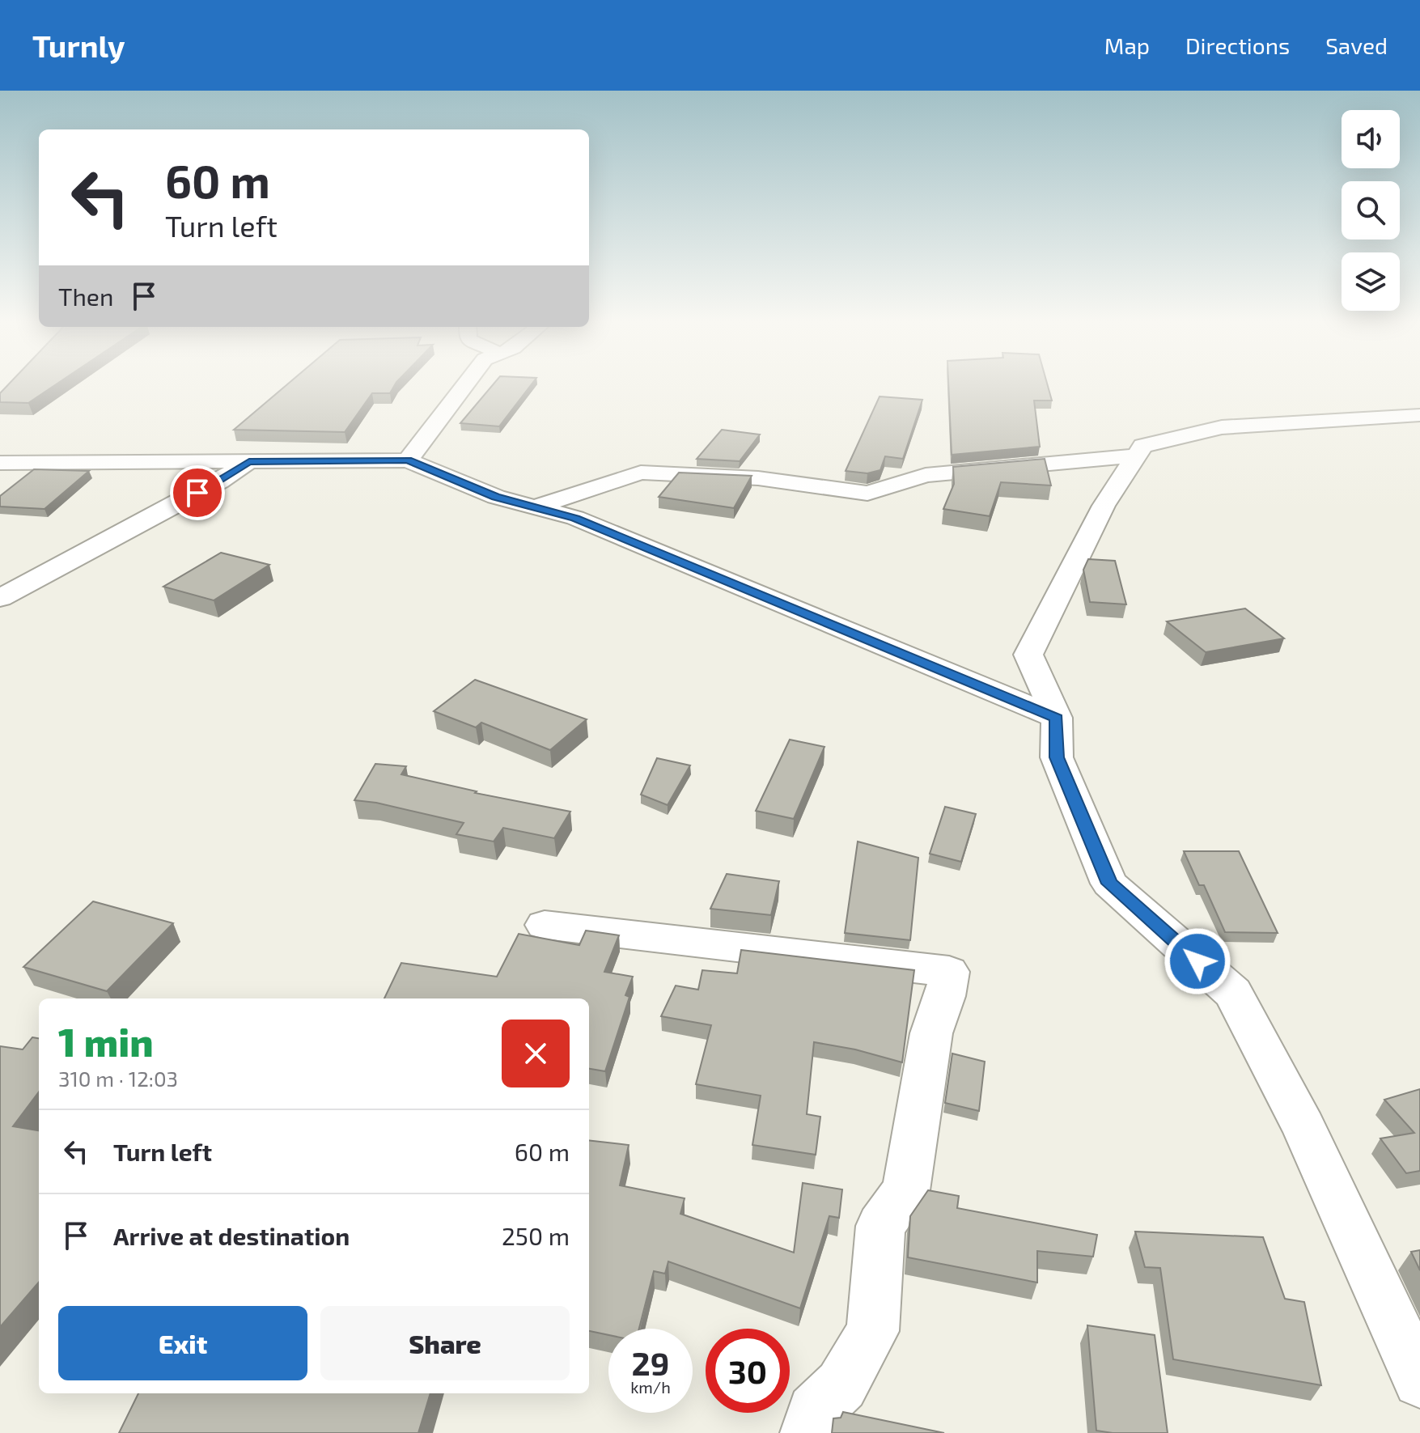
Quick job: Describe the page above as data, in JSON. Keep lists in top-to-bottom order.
{
  "page": {
    "header": "Turnly",
    "nav": ["Map", "Directions", "Saved"],
    "turn": ["60 m", "Turn left"],
    "then": "Then",
    "heading": ["1 min", "310 m · 12:03"],
    "list": [
      {
        "name": "Turn left",
        "value": "60 m"
      },
      {
        "name": "Arrive at destination",
        "value": "250 m"
      }
    ],
    "buttons": ["Exit", "Share"],
    "speed": "29 km/h",
    "limit": "30"
  }
}
